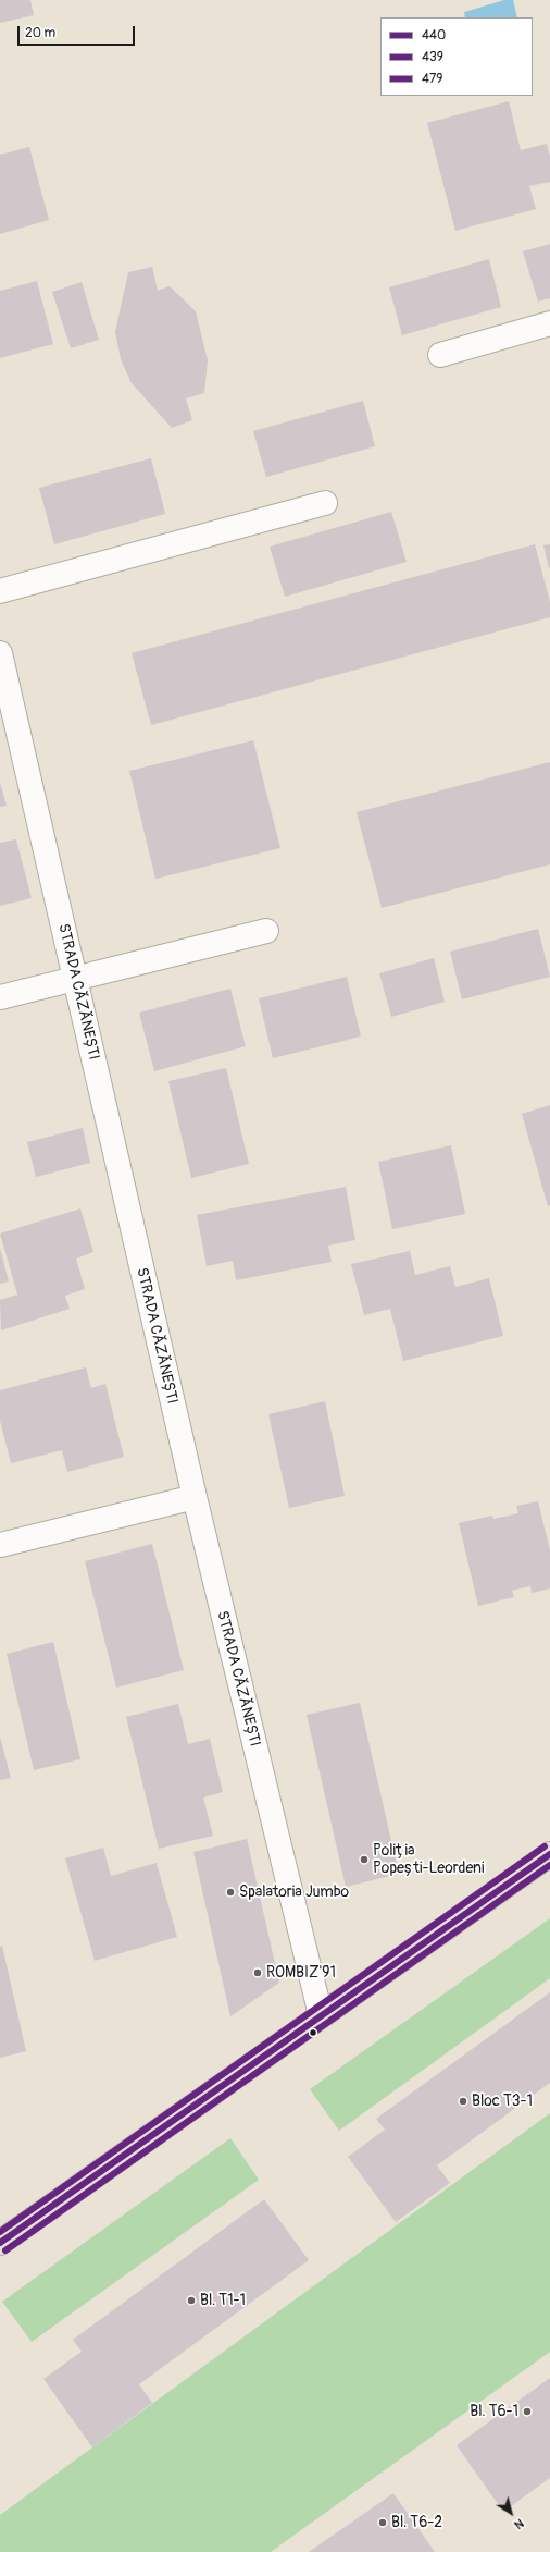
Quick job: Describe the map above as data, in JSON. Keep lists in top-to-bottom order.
{
  "streets": {
    "street": ["STRADA CĂZĂNEȘTI"]
  },
  "places": [
    "Poliția Popești-Leordeni",
    "Spalatoria Jumbo",
    "ROMBIZ'91",
    "Bloc T3-1",
    "Bl. T1-1",
    "Bl. T6-1",
    "Bl. T6-2"
  ],
  "lines": ["transit line 479", "transit line 440", "transit line 439"],
  "legend": ["440", "439", "479"],
  "scale_bar": "20 m",
  "north": "bottom right"
}
